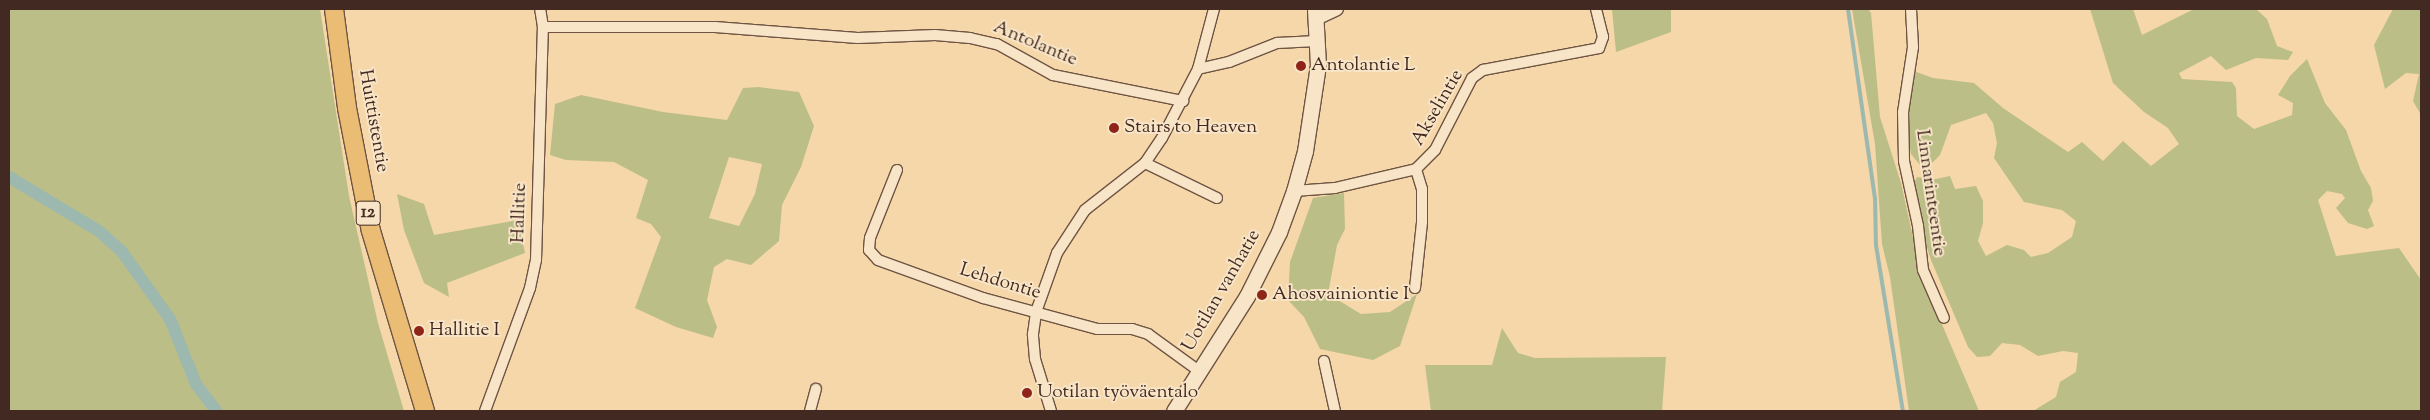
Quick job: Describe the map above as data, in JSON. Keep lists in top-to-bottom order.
{
  "streets": {
    "highway": ["Huittistentie", "12"],
    "main road": ["Uotilan vanhatie"],
    "street": [
      "Antolantie",
      "Akselintie",
      "Linnarinteentie",
      "Hallitie",
      "Lehdontie"
    ]
  },
  "crossings": [
    ["Antolantie", "Hallitie"],
    ["Lehdontie", "Uotilan vanhatie"]
  ],
  "places": [
    "Antolantie L",
    "Stairs to Heaven",
    "Ahosvainiontie I",
    "Hallitie I",
    "Uotilan työväentalo"
  ]
}
